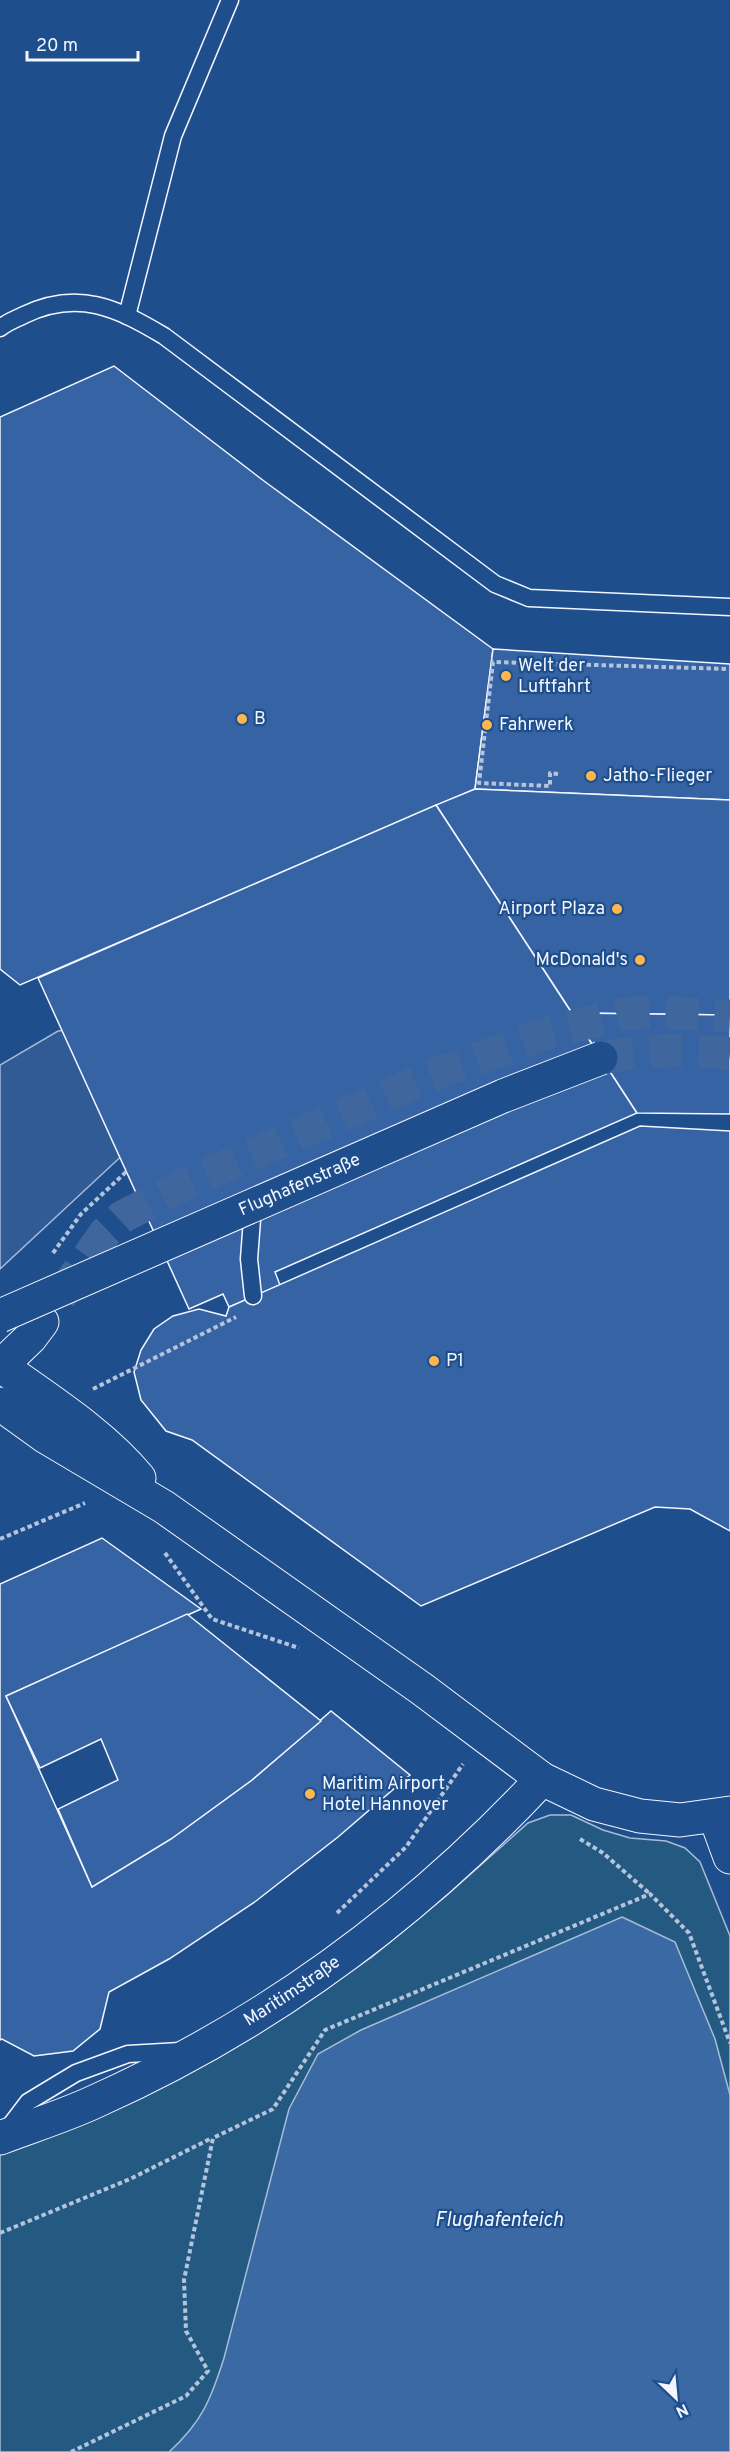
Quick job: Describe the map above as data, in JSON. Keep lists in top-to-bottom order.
{
  "streets": {
    "street": ["Flughafenstraße", "Maritimstraße"]
  },
  "water": ["Flughafenteich"],
  "places": [
    "Welt der Luftfahrt",
    "B",
    "Fahrwerk",
    "Jatho-Flieger",
    "Airport Plaza",
    "McDonald's",
    "P1",
    "Maritim Airport Hotel Hannover"
  ],
  "scale_bar": "20 m",
  "north": "bottom right"
}
